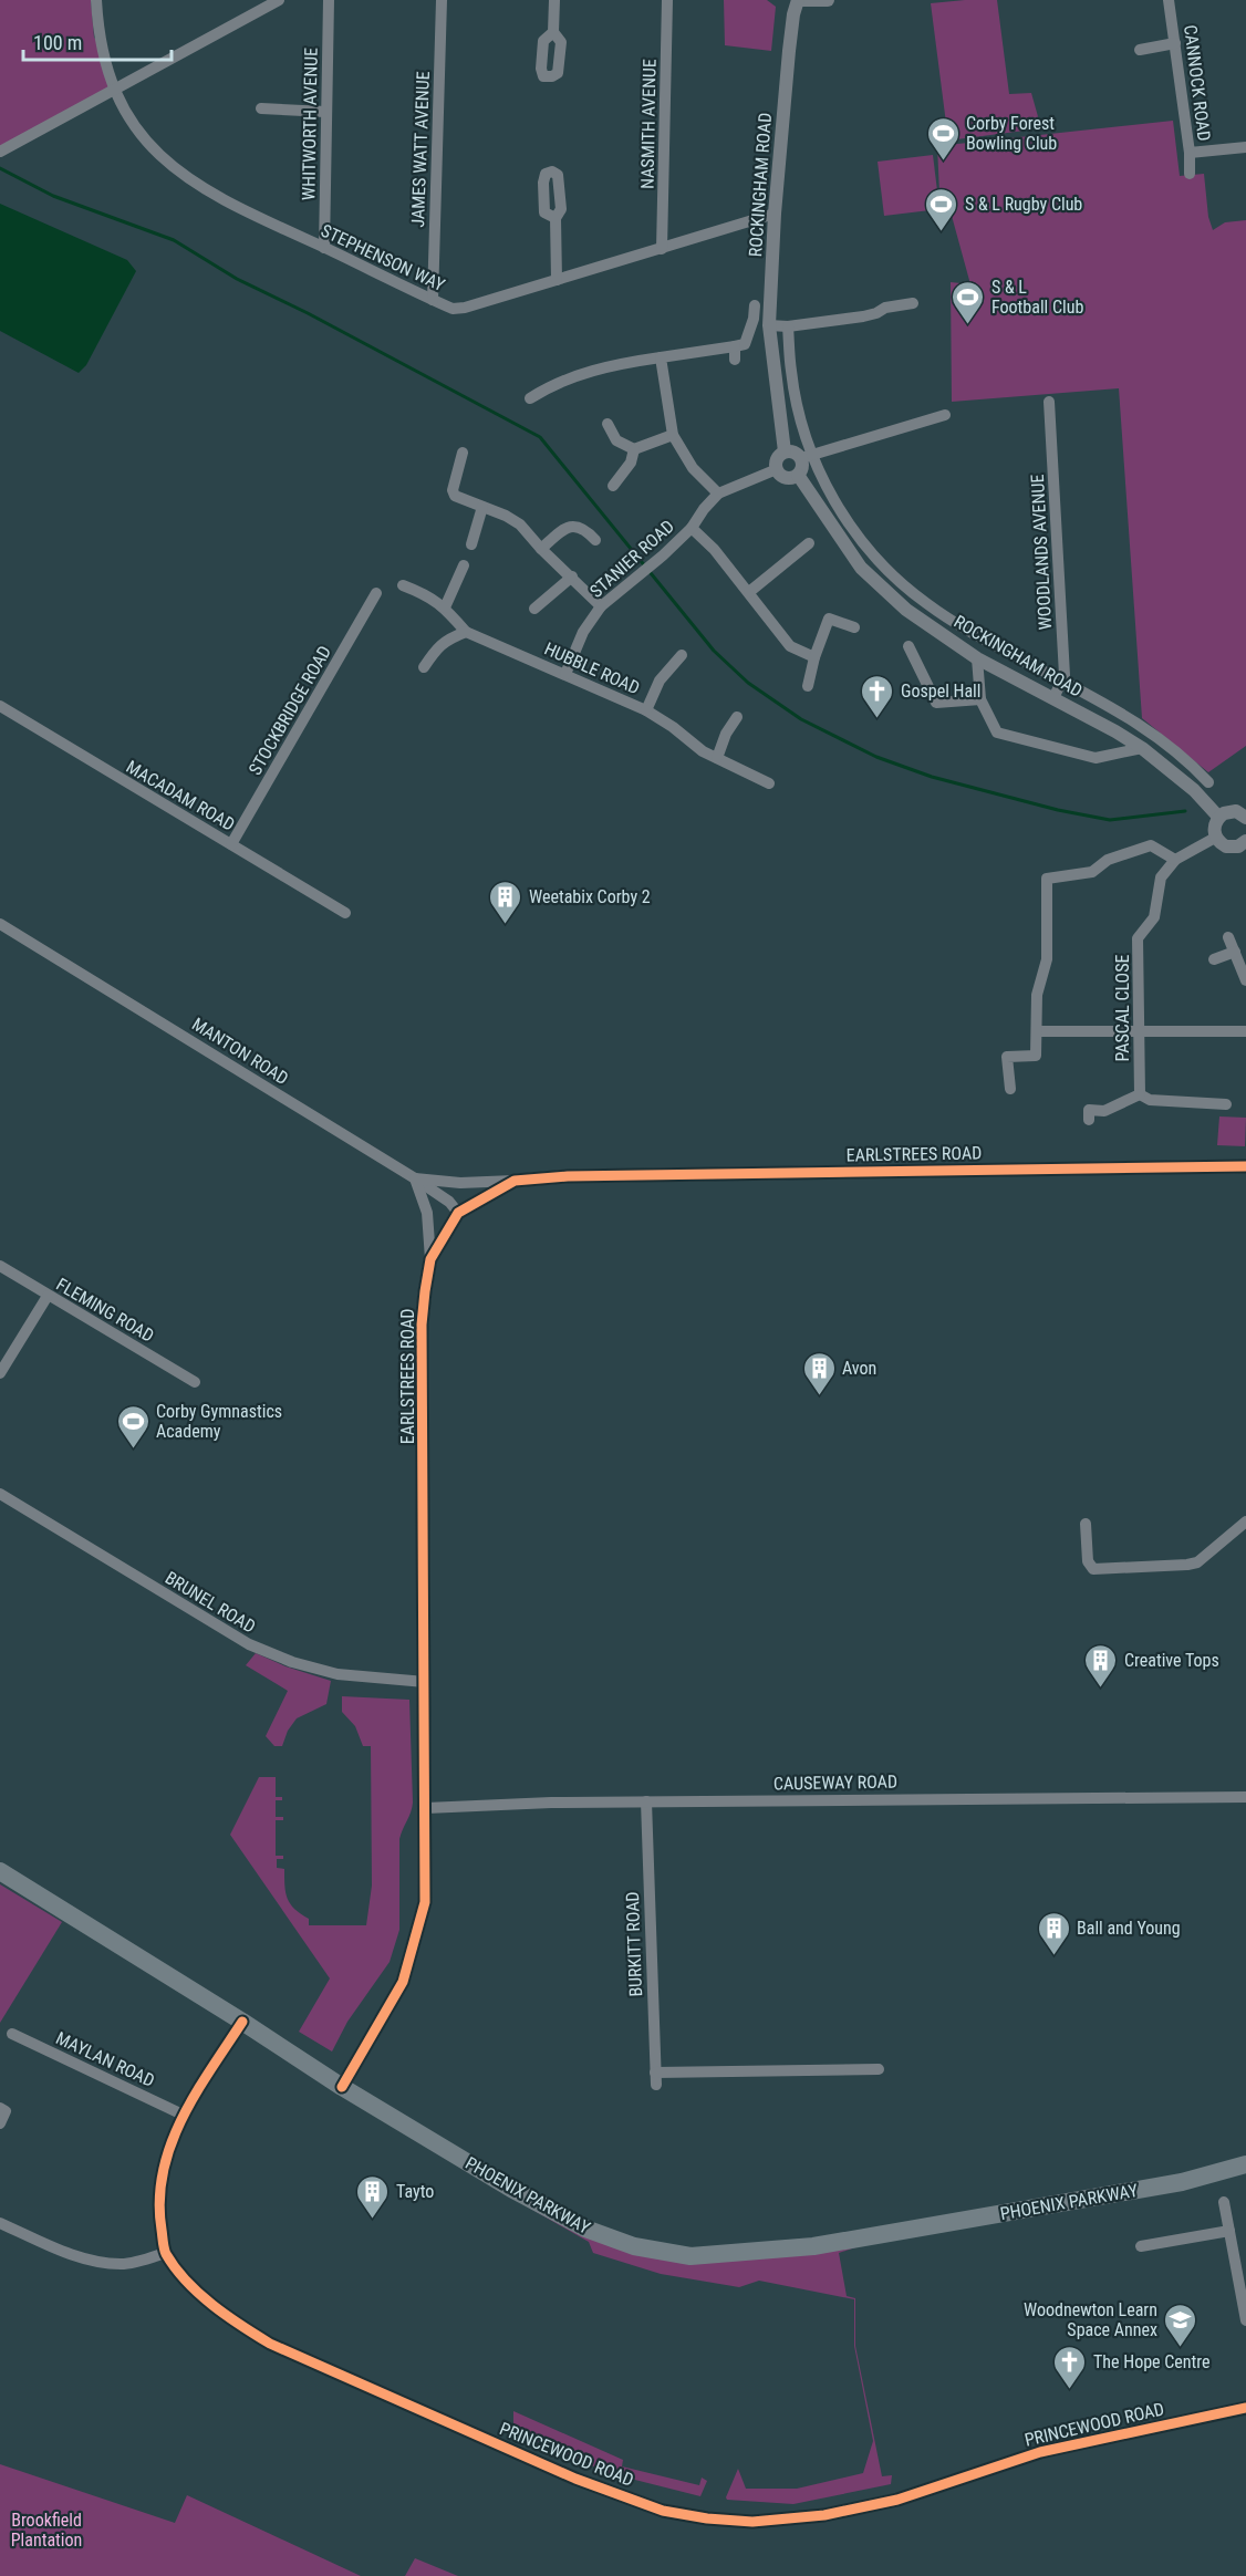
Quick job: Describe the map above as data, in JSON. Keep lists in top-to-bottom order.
{
  "streets": {
    "main road": ["PHOENIX PARKWAY"],
    "street": [
      "CANNOCK ROAD",
      "WHITWORTH AVENUE",
      "NASMITH AVENUE",
      "JAMES WATT AVENUE",
      "ROCKINGHAM ROAD",
      "STEPHENSON WAY",
      "WOODLANDS AVENUE",
      "STANIER ROAD",
      "HUBBLE ROAD",
      "STOCKBRIDGE ROAD",
      "MACADAM ROAD",
      "PASCAL CLOSE",
      "MANTON ROAD",
      "EARLSTREES ROAD",
      "FLEMING ROAD",
      "BRUNEL ROAD",
      "CAUSEWAY ROAD",
      "BURKITT ROAD",
      "MAYLAN ROAD",
      "PRINCEWOOD ROAD"
    ]
  },
  "crossings": [
    ["WHITWORTH AVENUE", "STEPHENSON WAY"],
    ["NASMITH AVENUE", "STEPHENSON WAY"],
    ["JAMES WATT AVENUE", "STEPHENSON WAY"],
    ["ROCKINGHAM ROAD", "STEPHENSON WAY"],
    ["ROCKINGHAM ROAD", "STANIER ROAD"],
    ["STANIER ROAD", "HUBBLE ROAD"],
    ["STOCKBRIDGE ROAD", "MACADAM ROAD"],
    ["MANTON ROAD", "EARLSTREES ROAD"],
    ["EARLSTREES ROAD", "BRUNEL ROAD"],
    ["EARLSTREES ROAD", "CAUSEWAY ROAD"],
    ["EARLSTREES ROAD", "PHOENIX PARKWAY"],
    ["CAUSEWAY ROAD", "BURKITT ROAD"]
  ],
  "parks": ["Brookfield Plantation"],
  "places": {
    "sports": [
      "Corby Forest Bowling Club",
      "S & L Rugby Club",
      "S & L Football Club",
      "Corby Gymnastics Academy"
    ],
    "church": ["Gospel Hall", "The Hope Centre"],
    "building": [
      "Weetabix Corby 2",
      "Avon",
      "Creative Tops",
      "Ball and Young",
      "Tayto"
    ],
    "school or university": ["Woodnewton Learn Space Annex"]
  },
  "scale_bar": "100 m"
}
